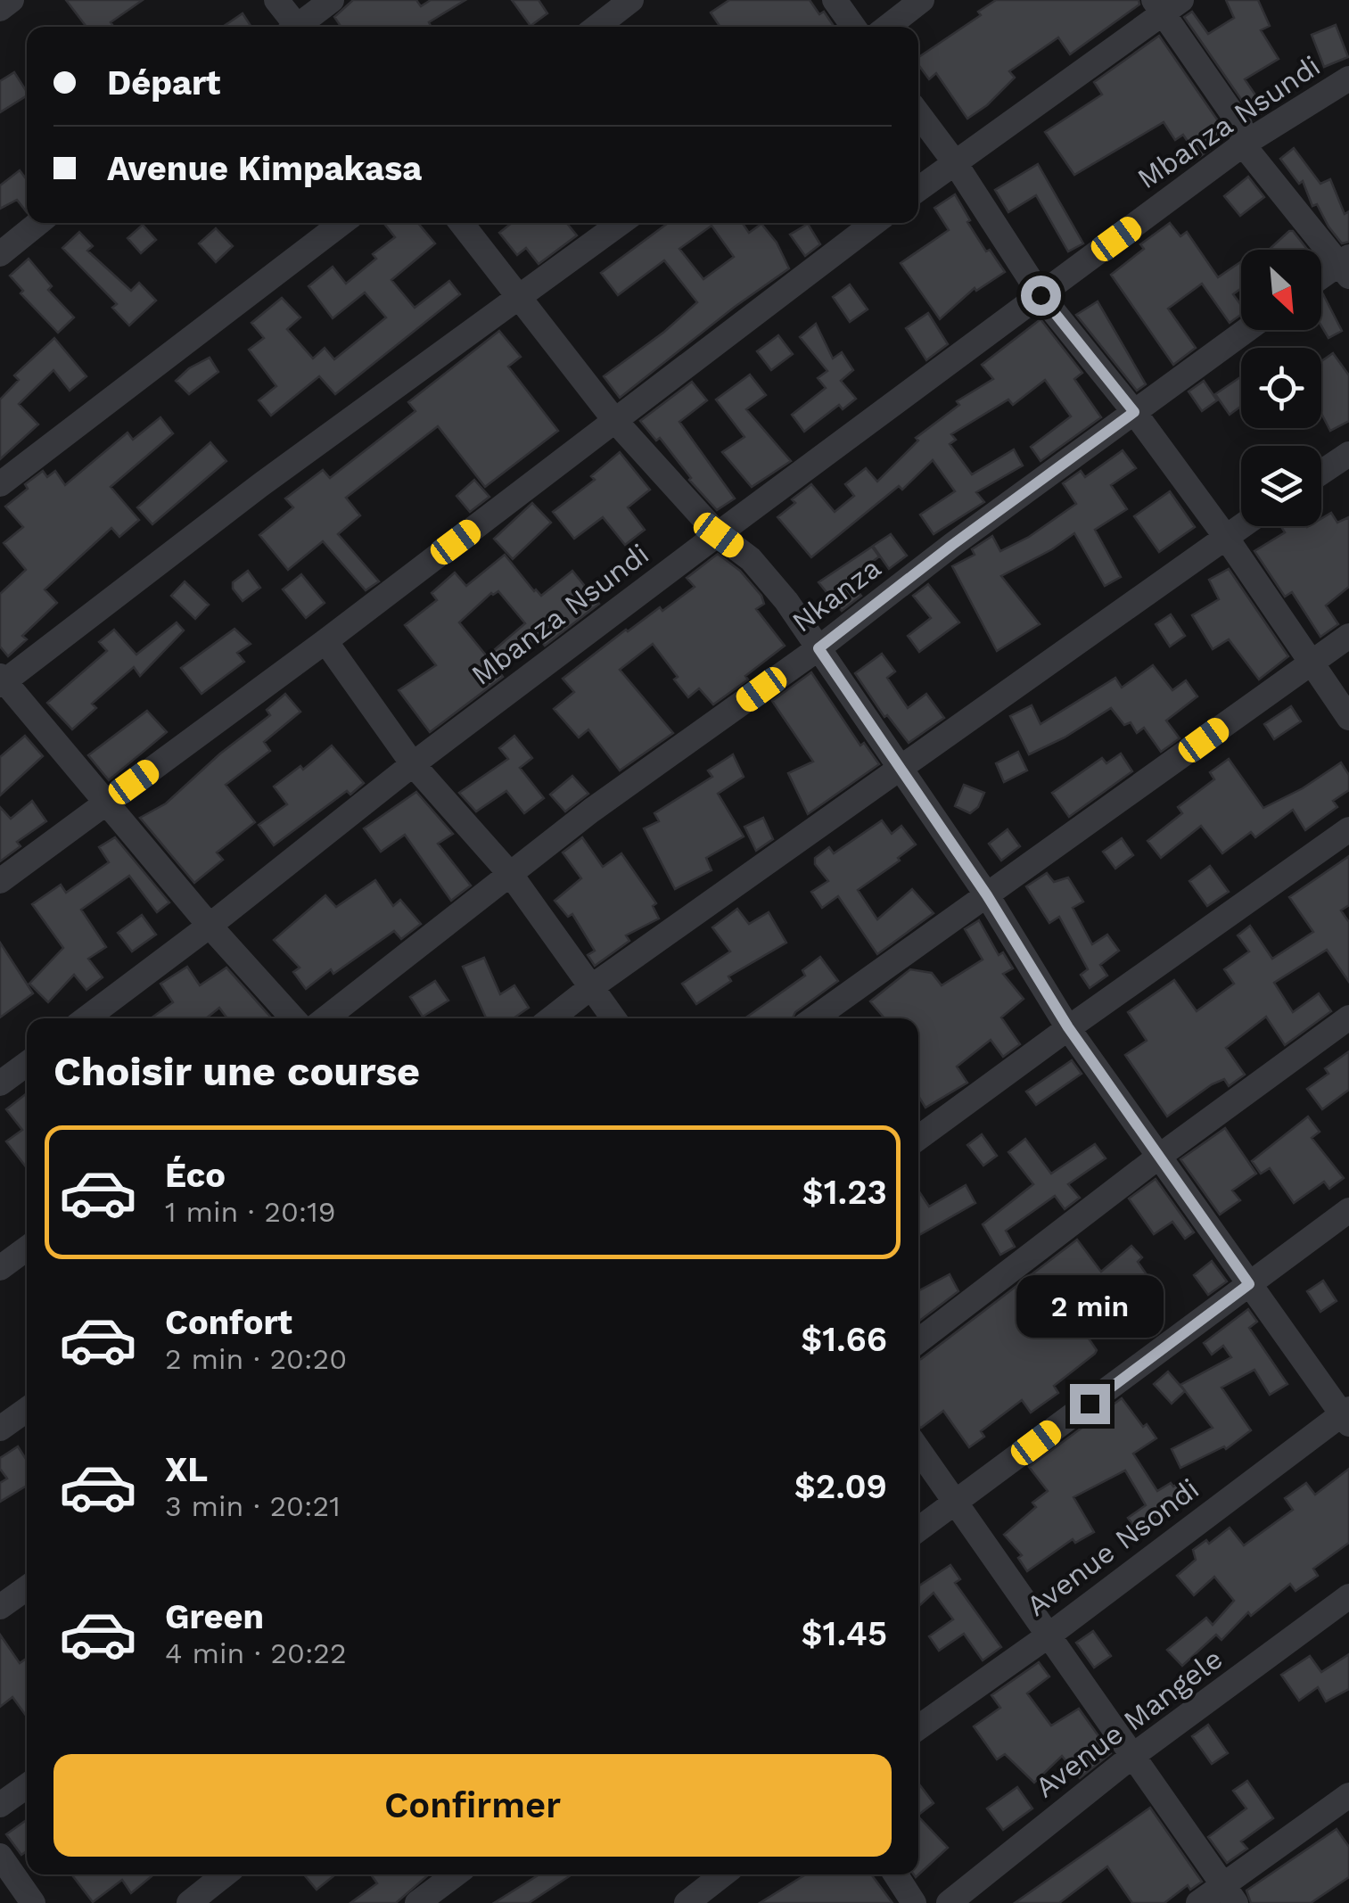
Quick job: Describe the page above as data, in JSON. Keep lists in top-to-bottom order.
{
  "streets": {
    "street": [
      "Mbanza Nsundi",
      "Nkanza",
      "Avenue Nsondi",
      "Avenue Mangele"
    ]
  },
  "north": "bottom right",
  "page": {
    "banner": ["Départ", "Avenue Kimpakasa"],
    "heading": "Choisir une course",
    "list": [
      {
        "name": "Éco",
        "note": "1 min · 20:19",
        "value": "$1.23"
      },
      {
        "name": "Confort",
        "note": "2 min · 20:20",
        "value": "$1.66"
      },
      {
        "name": "XL",
        "note": "3 min · 20:21",
        "value": "$2.09"
      },
      {
        "name": "Green",
        "note": "4 min · 20:22",
        "value": "$1.45"
      }
    ],
    "bubble": "2 min",
    "buttons": "Confirmer"
  }
}
